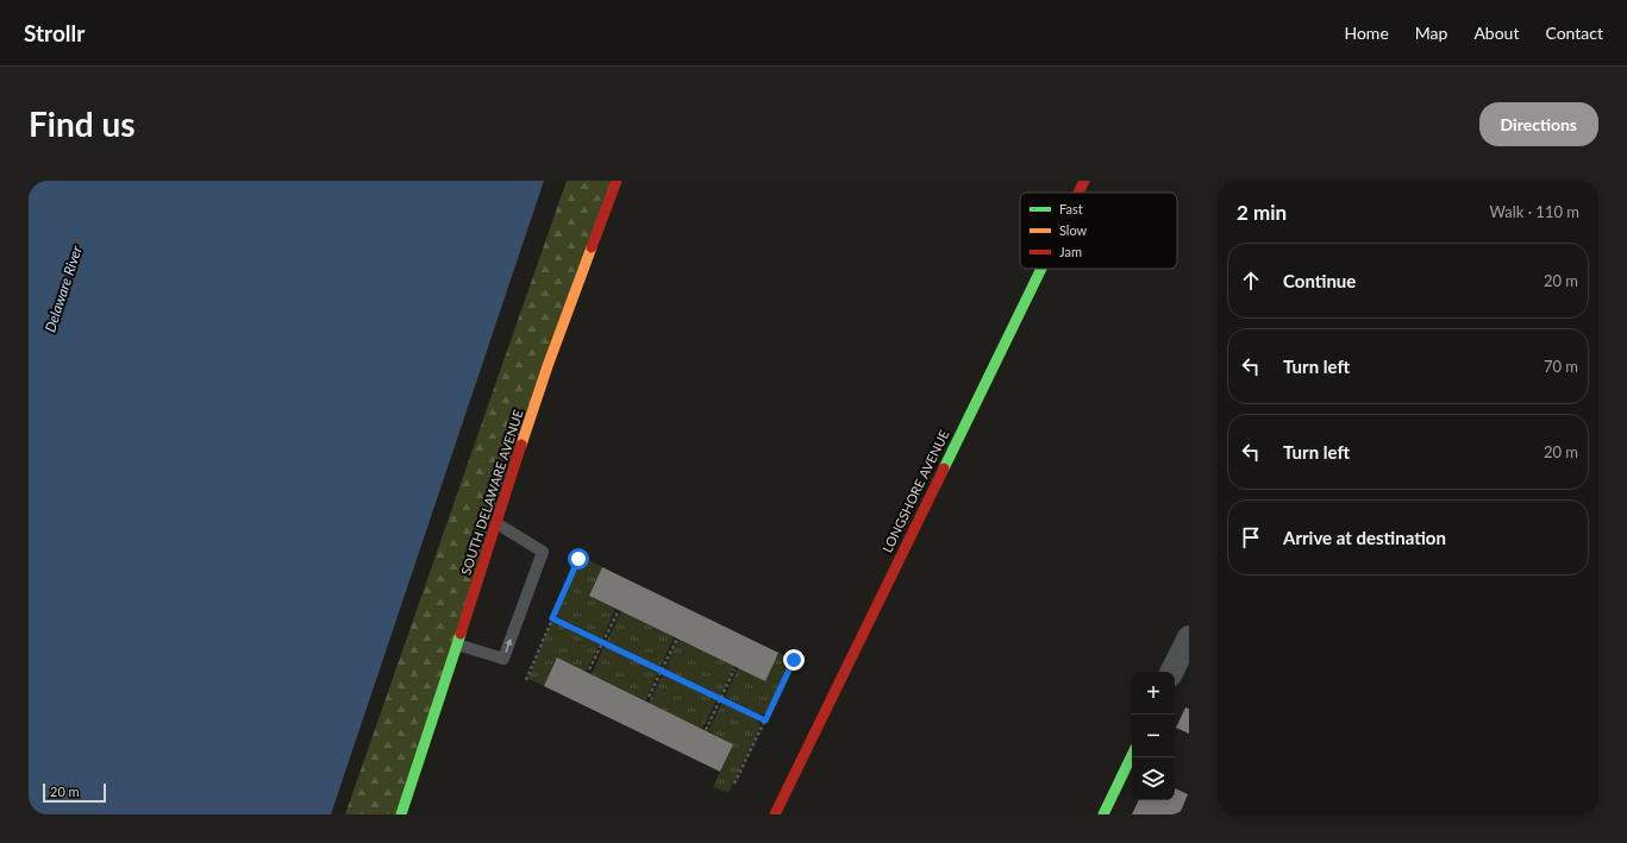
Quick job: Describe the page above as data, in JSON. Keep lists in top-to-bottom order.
{
  "streets": {
    "street": ["LONGSHORE AVENUE", "SOUTH DELAWARE AVENUE"]
  },
  "water": ["Delaware River"],
  "legend": ["Fast", "Slow", "Jam"],
  "scale_bar": "20 m",
  "page": {
    "header": "Strollr",
    "nav": [
      "Home",
      "Map",
      "About",
      "Contact"
    ],
    "buttons": "Directions",
    "title": "Find us",
    "heading": ["2 min", "Walk · 110 m"],
    "list": [
      ["Continue", "20 m"],
      ["Turn left", "70 m"],
      ["Turn left", "20 m"],
      "Arrive at destination"
    ],
    "map_buttons": ["+", "−"],
    "scale": "20 m"
  }
}
